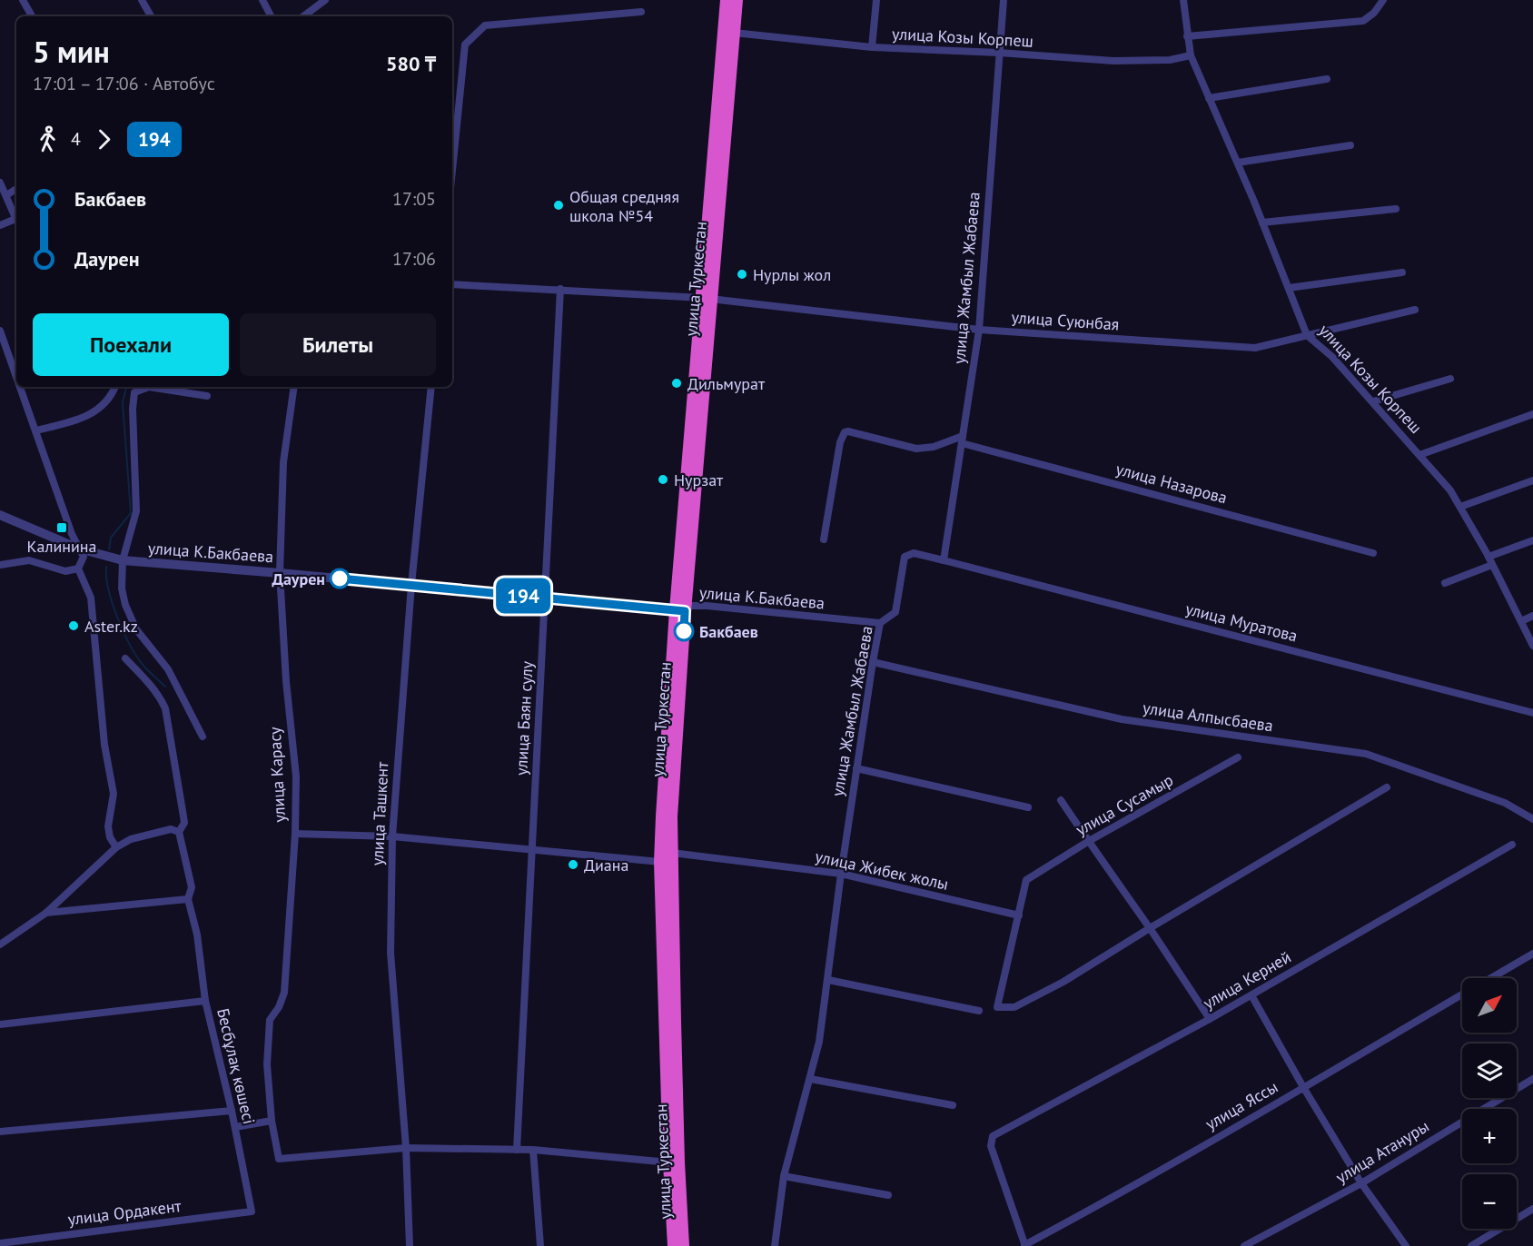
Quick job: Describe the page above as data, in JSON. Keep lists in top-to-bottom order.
{
  "streets": {
    "highway": ["улица Туркестан"],
    "street": [
      "улица Козы Корпеш",
      "улица Жамбыл Жабаева",
      "улица Суюнбая",
      "улица Назарова",
      "улица К.Бакбаева",
      "улица Муратова",
      "улица Алпысбаева",
      "улица Баян сулу",
      "улица Карасу",
      "улица Сусамыр",
      "улица Ташкент",
      "улица Жибек жолы",
      "улица Керней",
      "Бесбұлақ көшесі",
      "улица Яссы",
      "улица Атануры",
      "улица Ордакент"
    ]
  },
  "crossings": [
    ["улица Козы Корпеш", "улица Жамбыл Жабаева"],
    ["улица Козы Корпеш", "улица Туркестан"],
    ["улица Козы Корпеш", "улица Суюнбая"],
    ["улица Жамбыл Жабаева", "улица Суюнбая"],
    ["улица Жамбыл Жабаева", "улица Назарова"],
    ["улица Жамбыл Жабаева", "улица К.Бакбаева"],
    ["улица Жамбыл Жабаева", "улица Муратова"],
    ["улица Жамбыл Жабаева", "улица Алпысбаева"],
    ["улица Жамбыл Жабаева", "улица Жибек жолы"],
    ["улица Туркестан", "улица Суюнбая"],
    ["улица Туркестан", "улица К.Бакбаева"],
    ["улица Туркестан", "улица Жибек жолы"],
    ["улица Суюнбая", "улица Баян сулу"],
    ["улица К.Бакбаева", "улица Баян сулу"],
    ["улица К.Бакбаева", "улица Карасу"],
    ["улица К.Бакбаева", "улица Ташкент"],
    ["улица Карасу", "улица Ташкент"],
    ["улица Сусамыр", "улица Жибек жолы"],
    ["улица Керней", "улица Яссы"],
    ["Бесбұлақ көшесі", "улица Ордакент"]
  ],
  "places": {
    "other": [
      "Общая средняя школа №54",
      "Нурлы жол",
      "Дильмурат",
      "Нурзат",
      "Даурен",
      "Aster.kz",
      "Бакбаев",
      "Диана"
    ],
    "transit": ["Калинина"]
  },
  "lines": ["bus line 194"],
  "north": "top right",
  "page": {
    "on_map": "194",
    "heading": ["5 мин", "17:01 – 17:06 · Автобус", "580 ₸"],
    "legs": ["4", "194"],
    "list": [
      {
        "name": "Бакбаев",
        "value": "17:05"
      },
      {
        "name": "Даурен",
        "value": "17:06"
      }
    ],
    "buttons": ["Поехали", "Билеты"],
    "map_buttons": ["+", "−"]
  }
}
